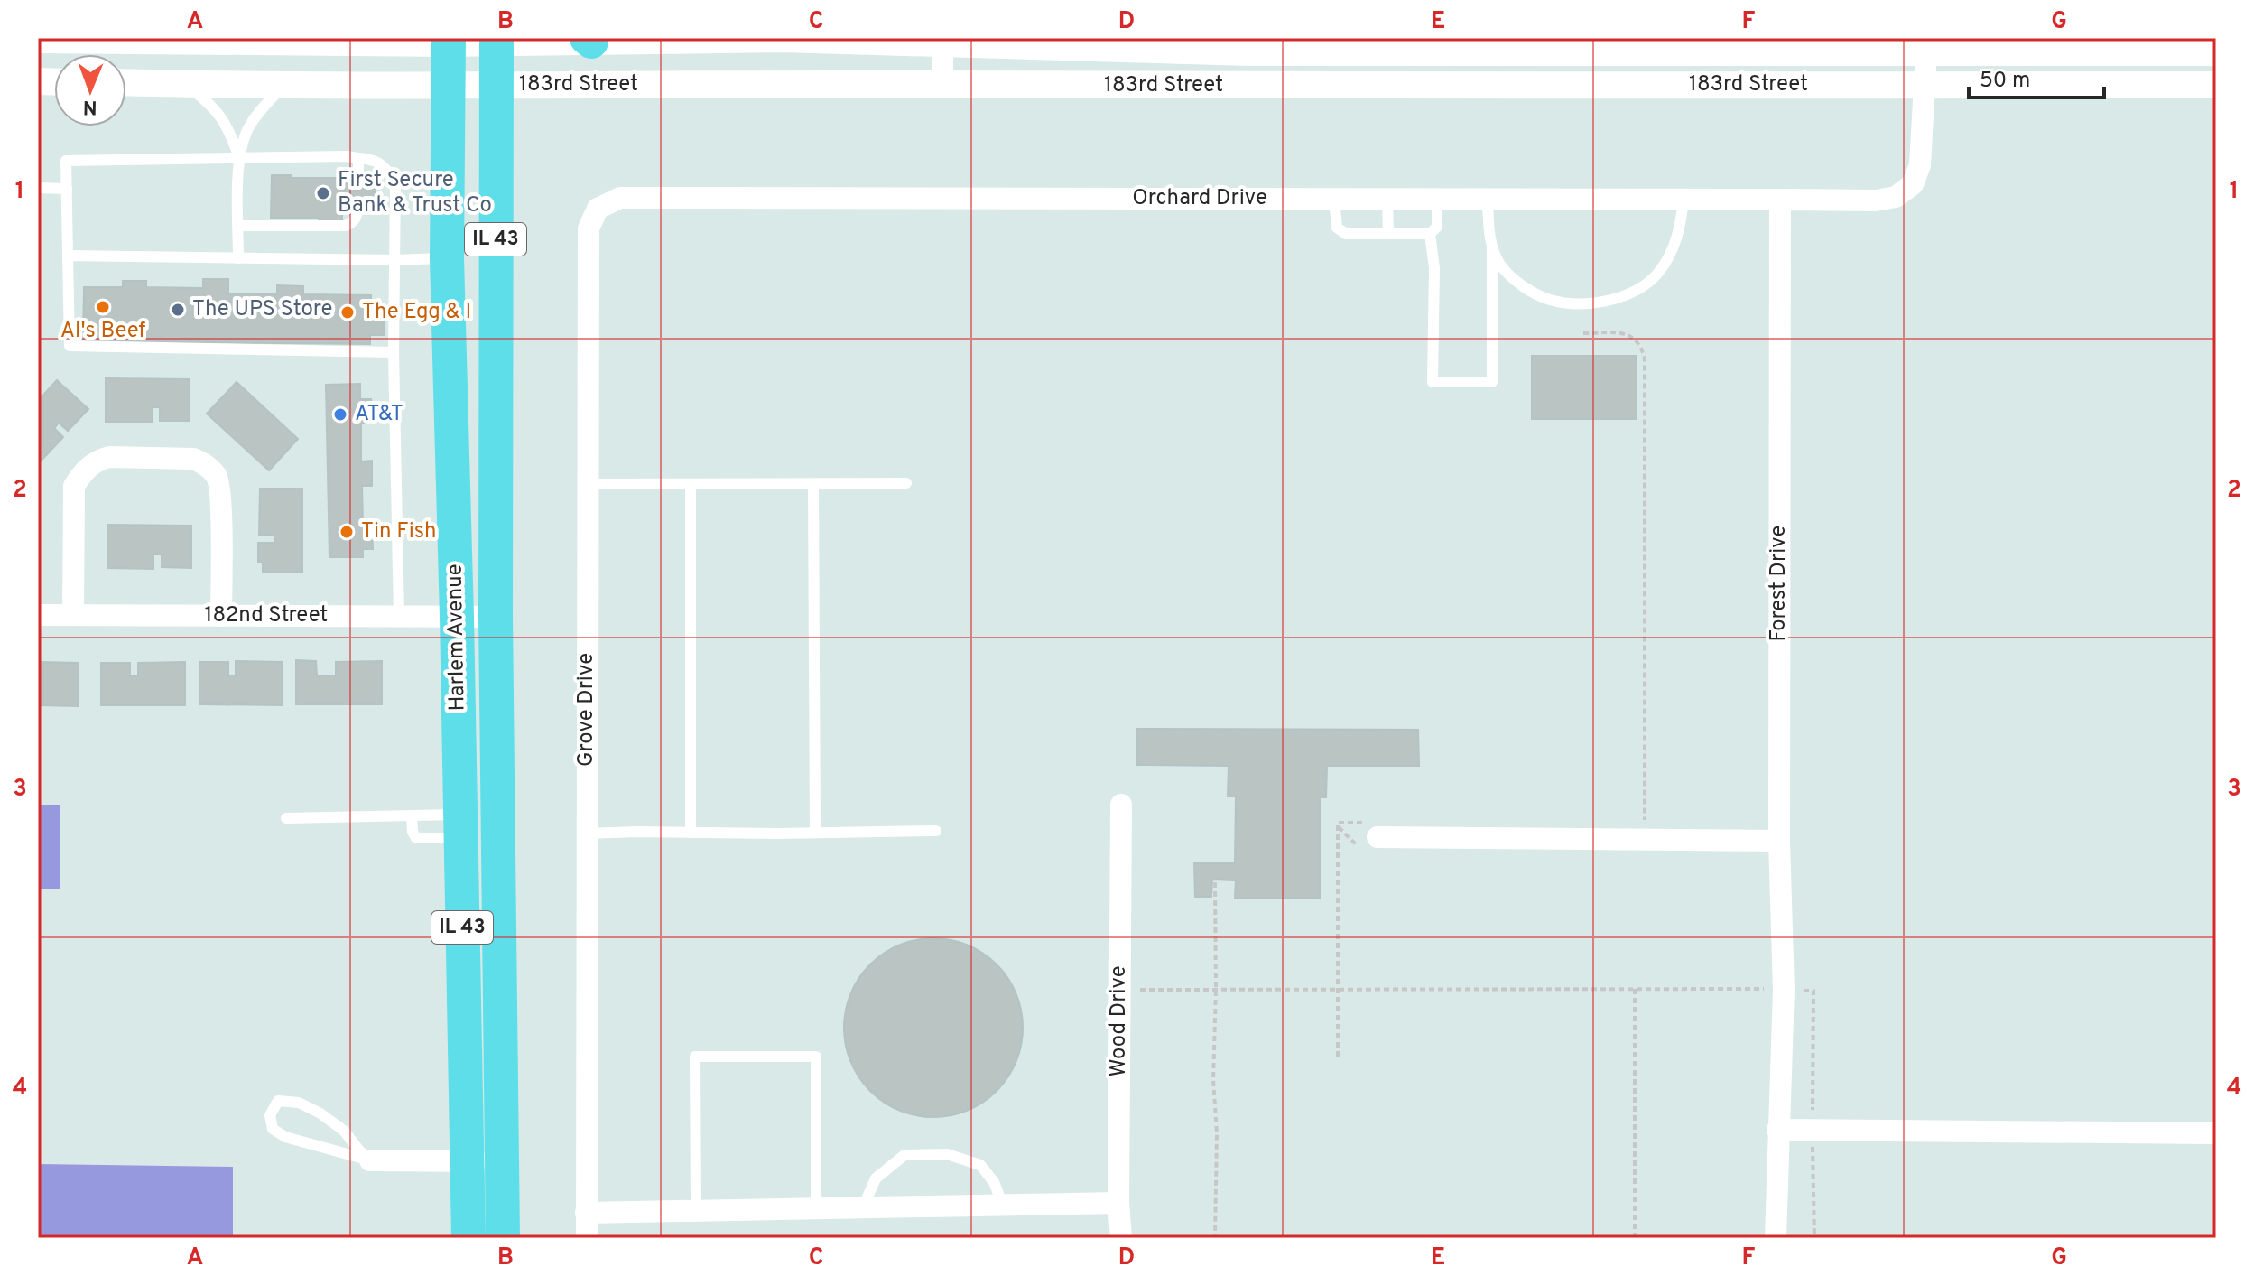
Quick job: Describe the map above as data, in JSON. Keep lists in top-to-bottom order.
{
  "streets": {
    "main road": ["IL 43", "Harlem Avenue"],
    "street": [
      "183rd Street",
      "Orchard Drive",
      "Forest Drive",
      "182nd Street",
      "Grove Drive",
      "Wood Drive"
    ]
  },
  "crossings": [
    ["183rd Street", "Harlem Avenue"],
    ["Orchard Drive", "Forest Drive"],
    ["Orchard Drive", "Grove Drive"],
    ["182nd Street", "Harlem Avenue"]
  ],
  "places": [
    "First Secure Bank & Trust Co",
    "Al's Beef",
    "The UPS Store",
    "The Egg & I",
    "AT&T",
    "Tin Fish"
  ],
  "scale_bar": "50 m",
  "north": "bottom",
  "grid": {
    "columns": [
      "A",
      "B",
      "C",
      "D",
      "E",
      "F",
      "G"
    ],
    "rows": [
      "1",
      "2",
      "3",
      "4"
    ]
  }
}
